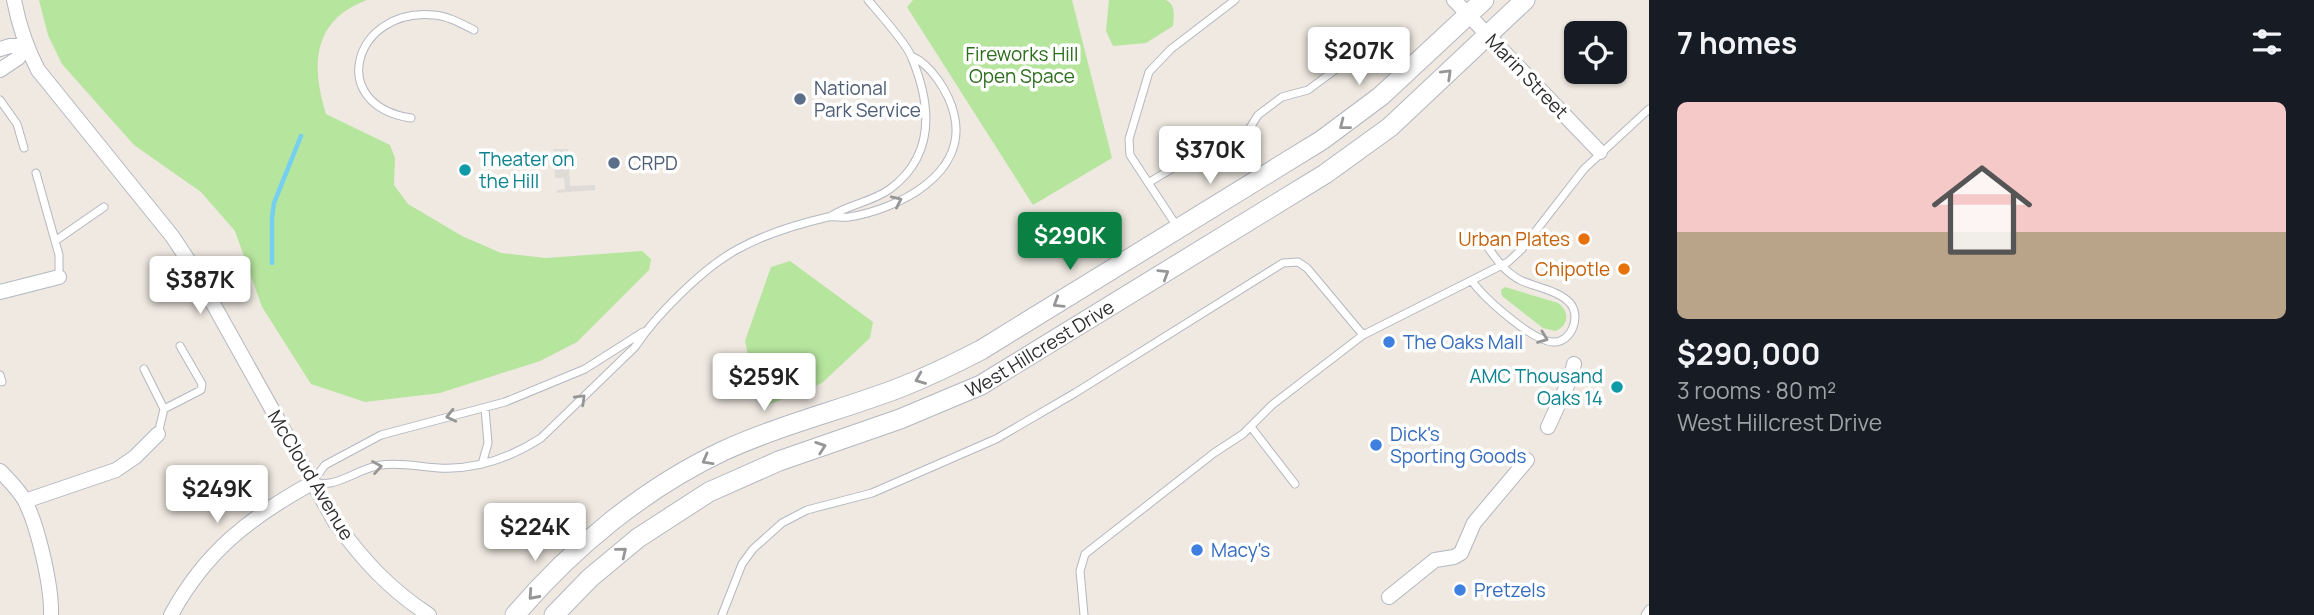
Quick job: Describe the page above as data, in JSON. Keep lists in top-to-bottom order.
{
  "streets": {
    "main road": ["West Hillcrest Drive"],
    "street": ["Marin Street", "McCloud Avenue"]
  },
  "crossings": [
    ["Marin Street", "West Hillcrest Drive"]
  ],
  "parks": ["Fireworks Hill Open Space"],
  "places": [
    "National Park Service",
    "CRPD",
    "Theater on the Hill",
    "Urban Plates",
    "Chipotle",
    "The Oaks Mall",
    "AMC Thousand Oaks 14",
    "Dick's Sporting Goods",
    "Macy's",
    "Pretzels"
  ],
  "page": {
    "heading": "7 homes",
    "price": [
      "$207K",
      "$370K",
      "$290K",
      "$387K",
      "$259K",
      "$249K",
      "$224K"
    ],
    "list": [
      {
        "name": "$290,000",
        "note": "3 rooms · 80 m² · West Hillcrest Drive"
      }
    ]
  }
}
